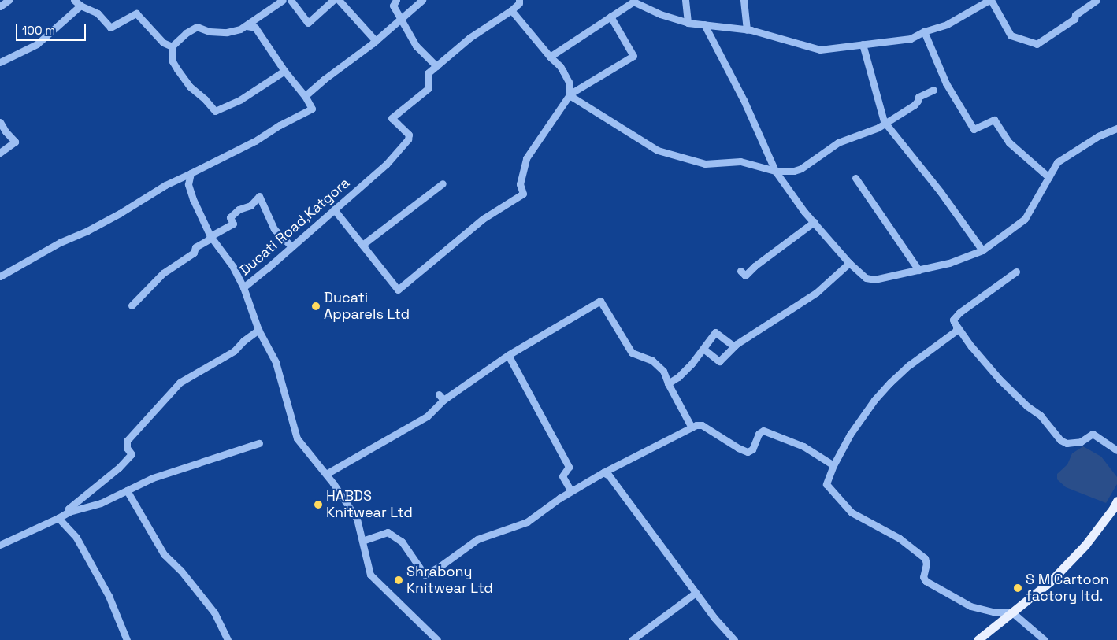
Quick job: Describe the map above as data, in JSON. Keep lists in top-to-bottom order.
{
  "streets": {
    "street": ["Ducati Road,Katgora"]
  },
  "places": [
    "Ducati Apparels Ltd",
    "HABDS Knitwear Ltd",
    "Shrabony Knitwear Ltd",
    "S M Cartoon factory ltd."
  ],
  "scale_bar": "100 m"
}
